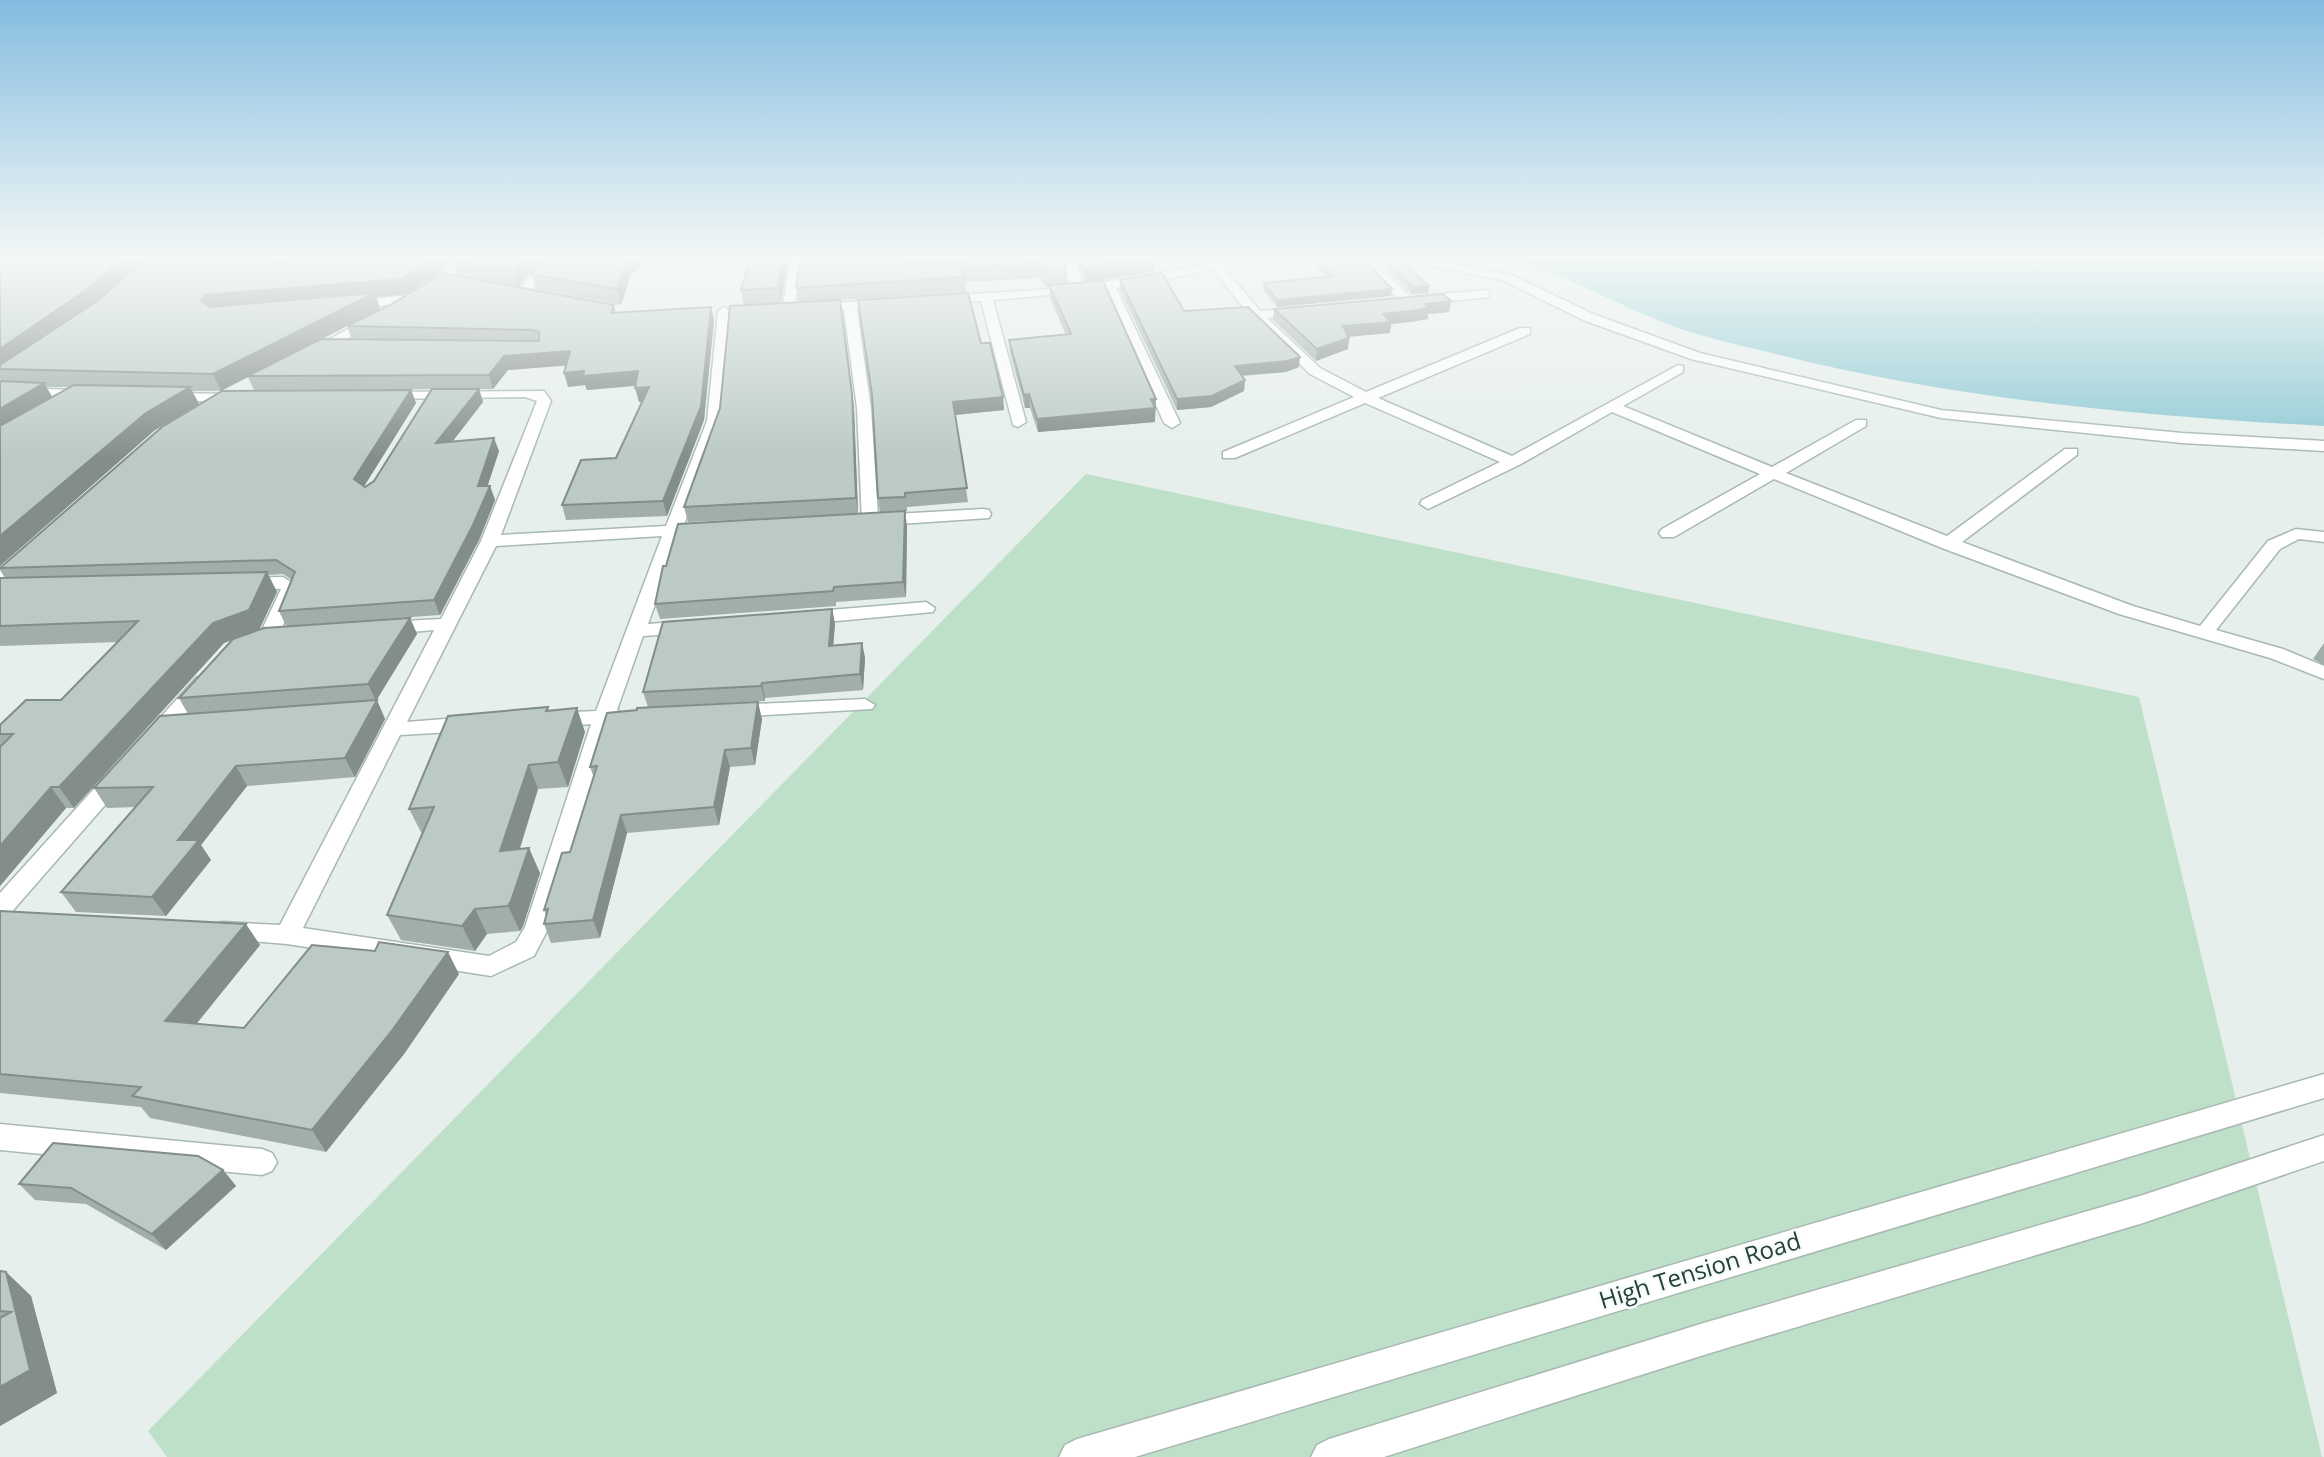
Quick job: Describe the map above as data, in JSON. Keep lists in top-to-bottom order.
{
  "streets": {
    "street": ["High Tension Road"]
  }
}
